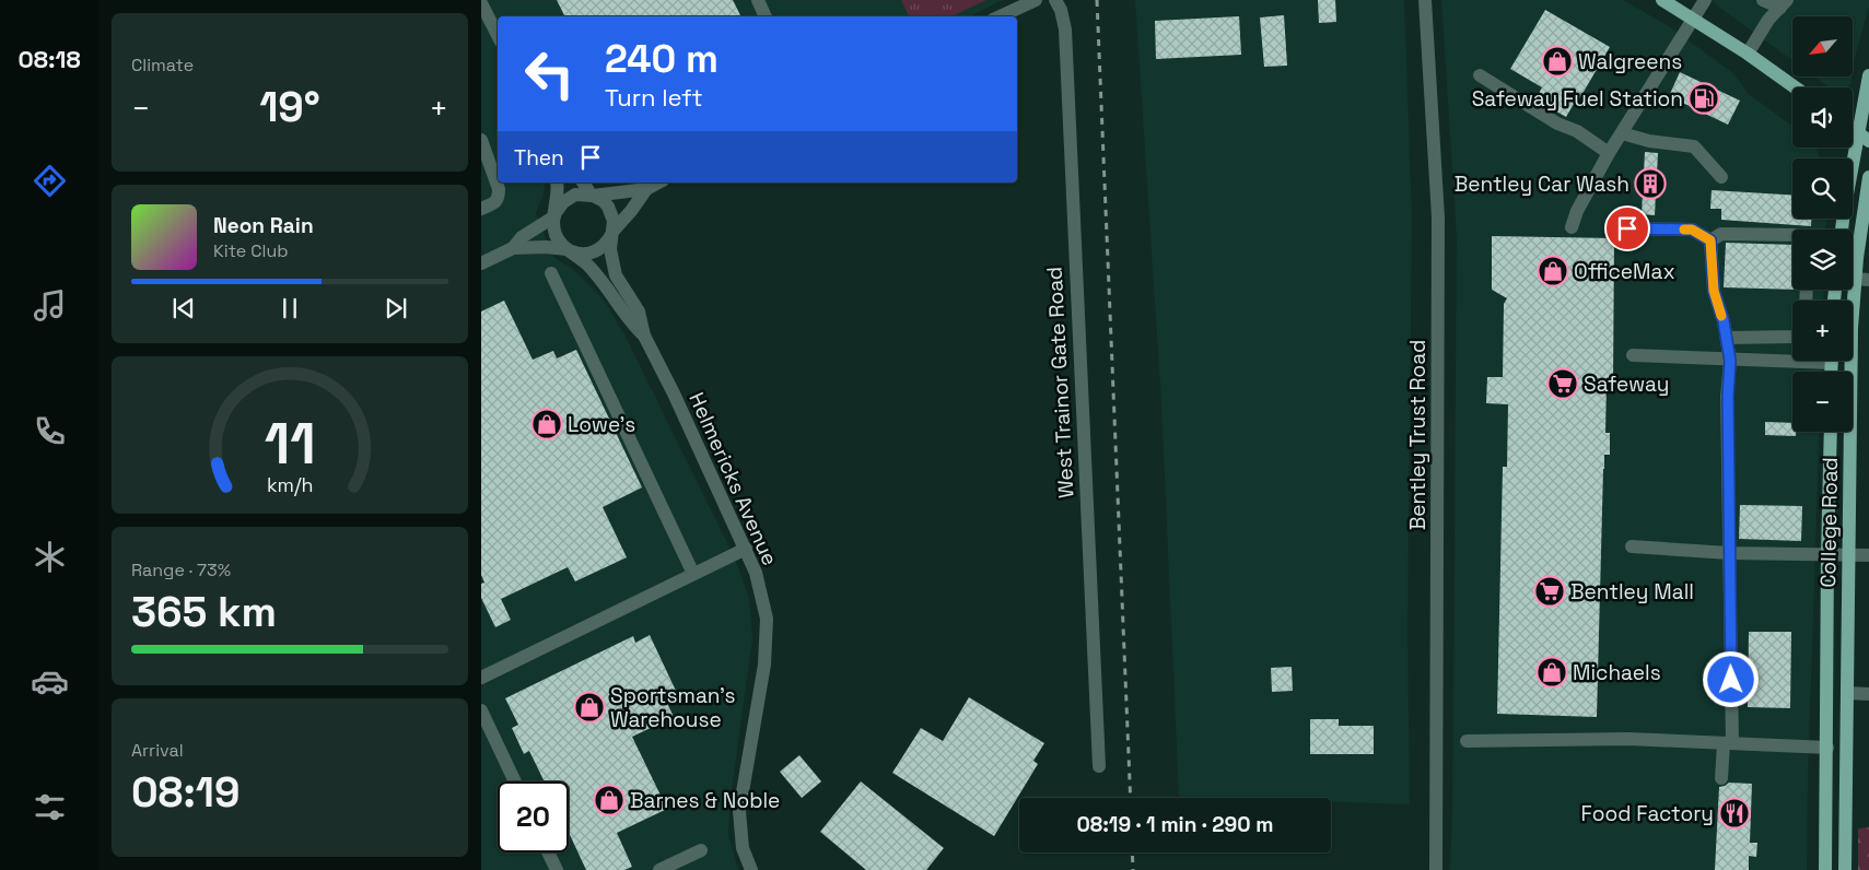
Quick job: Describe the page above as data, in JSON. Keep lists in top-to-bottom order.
{
  "streets": {
    "main road": ["College Road"],
    "street": ["West Trainor Gate Road", "Bentley Trust Road", "Helmericks Avenue"]
  },
  "places": {
    "shop": [
      "Walgreens",
      "OfficeMax",
      "Lowe's",
      "Michaels",
      "Sportsman's Warehouse",
      "Barnes & Noble"
    ],
    "fuel station": ["Safeway Fuel Station"],
    "building": ["Bentley Car Wash"],
    "supermarket": ["Safeway", "Bentley Mall"],
    "restaurant": ["Food Factory"]
  },
  "north": "bottom left",
  "page": {
    "tabs": "08:18",
    "tile": [
      "Climate",
      ["Range · 73%", "365 km"],
      ["Arrival", "08:19"]
    ],
    "map_buttons": ["+", "−"],
    "turn": ["240 m", "Turn left"],
    "heat": ["−", "19°", "+"],
    "then": "Then",
    "song": ["Neon Rain", "Kite Club"],
    "limit": "20",
    "trip": "08:19 · 1 min · 290 m",
    "gauge": ["11", "km/h"]
  }
}
